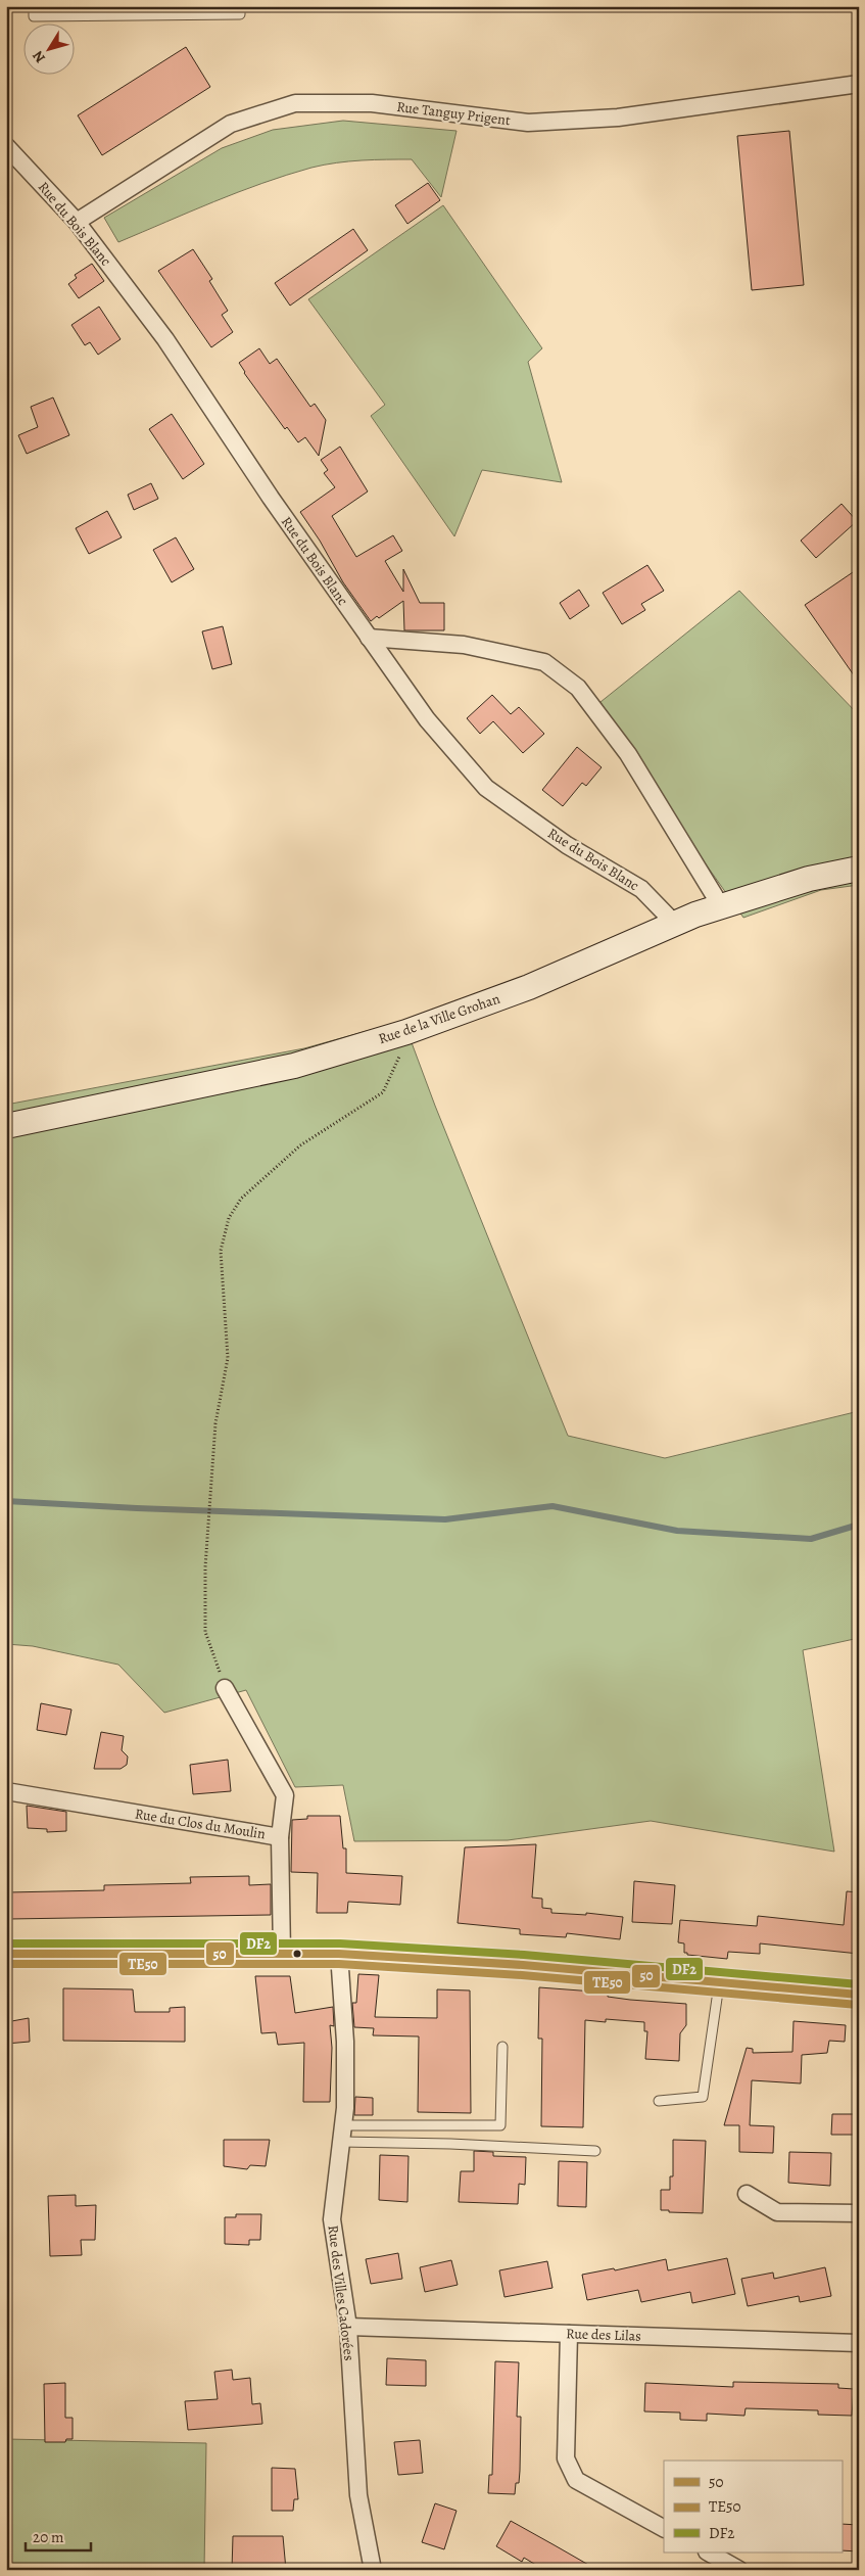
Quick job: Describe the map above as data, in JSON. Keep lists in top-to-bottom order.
{
  "streets": {
    "street": [
      "Rue Tanguy Prigent",
      "Rue du Bois Blanc",
      "Rue de la Ville Grohan",
      "Rue du Clos du Moulin",
      "Rue des Villes Cadorées",
      "Rue des Lilas"
    ]
  },
  "crossings": [
    ["Rue Tanguy Prigent", "Rue du Bois Blanc"],
    ["Rue du Bois Blanc", "Rue de la Ville Grohan"],
    ["Rue des Villes Cadorées", "Rue des Lilas"]
  ],
  "lines": ["transit line DF2", "transit line 50", "transit line TE50"],
  "legend": ["50", "TE50", "DF2"],
  "scale_bar": "20 m",
  "north": "bottom left"
}
